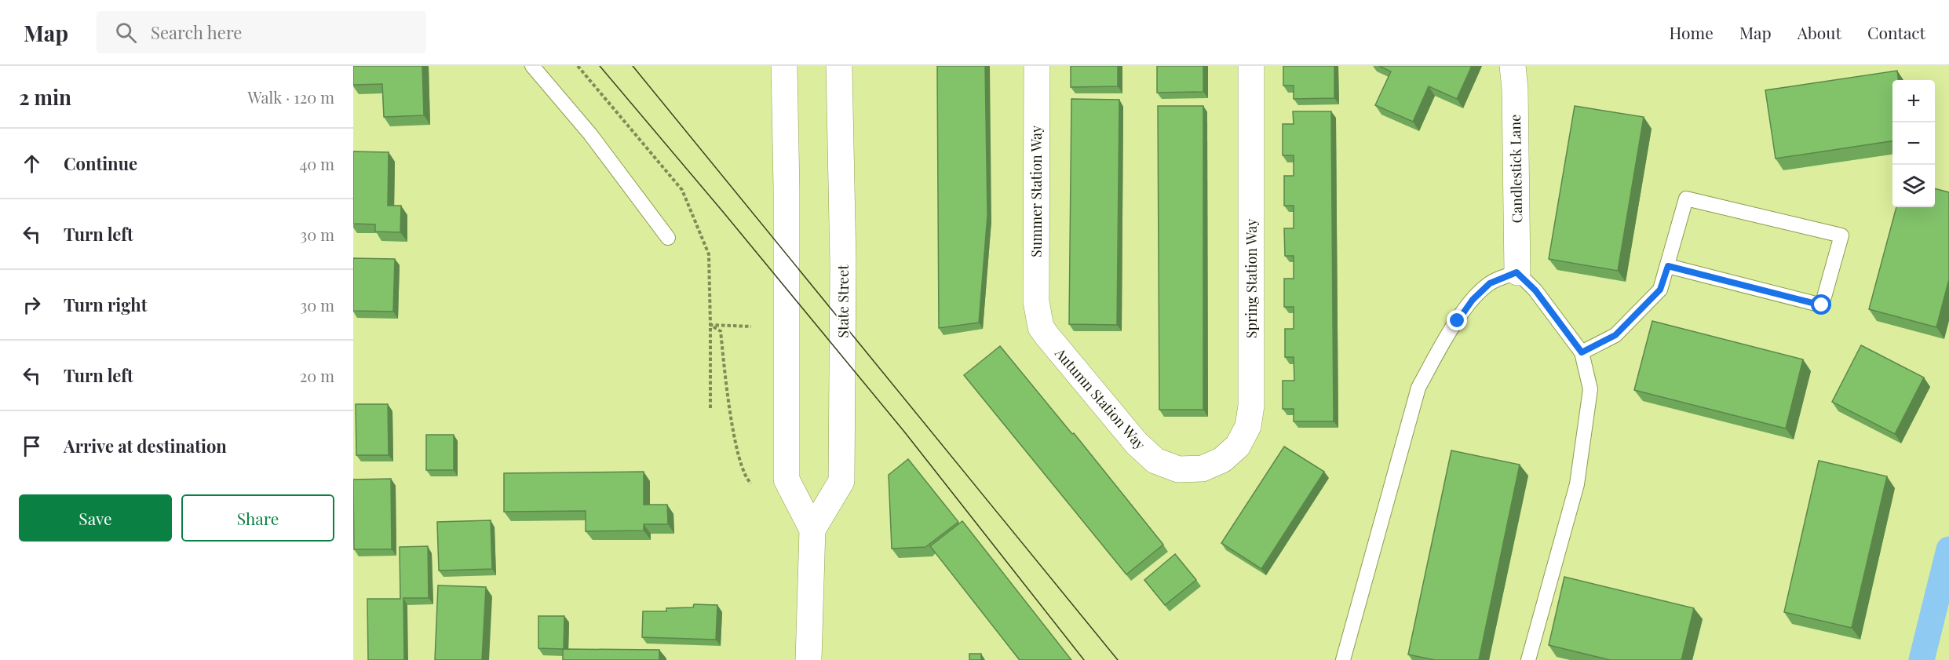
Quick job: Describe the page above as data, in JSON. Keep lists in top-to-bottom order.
{
  "streets": {
    "street": [
      "Candlestick Lane",
      "Summer Station Way",
      "Spring Station Way",
      "State Street",
      "Autumn Station Way"
    ]
  },
  "crossings": [
    ["Summer Station Way", "Autumn Station Way"],
    ["Spring Station Way", "Autumn Station Way"]
  ],
  "page": {
    "header": "Map",
    "search": "Search here",
    "nav": [
      "Home",
      "Map",
      "About",
      "Contact"
    ],
    "heading": ["2 min", "Walk · 120 m"],
    "map_buttons": ["+", "−"],
    "list": [
      ["Continue", "40 m"],
      ["Turn left", "30 m"],
      ["Turn right", "30 m"],
      ["Turn left", "20 m"],
      "Arrive at destination"
    ],
    "buttons": ["Save", "Share"]
  }
}
